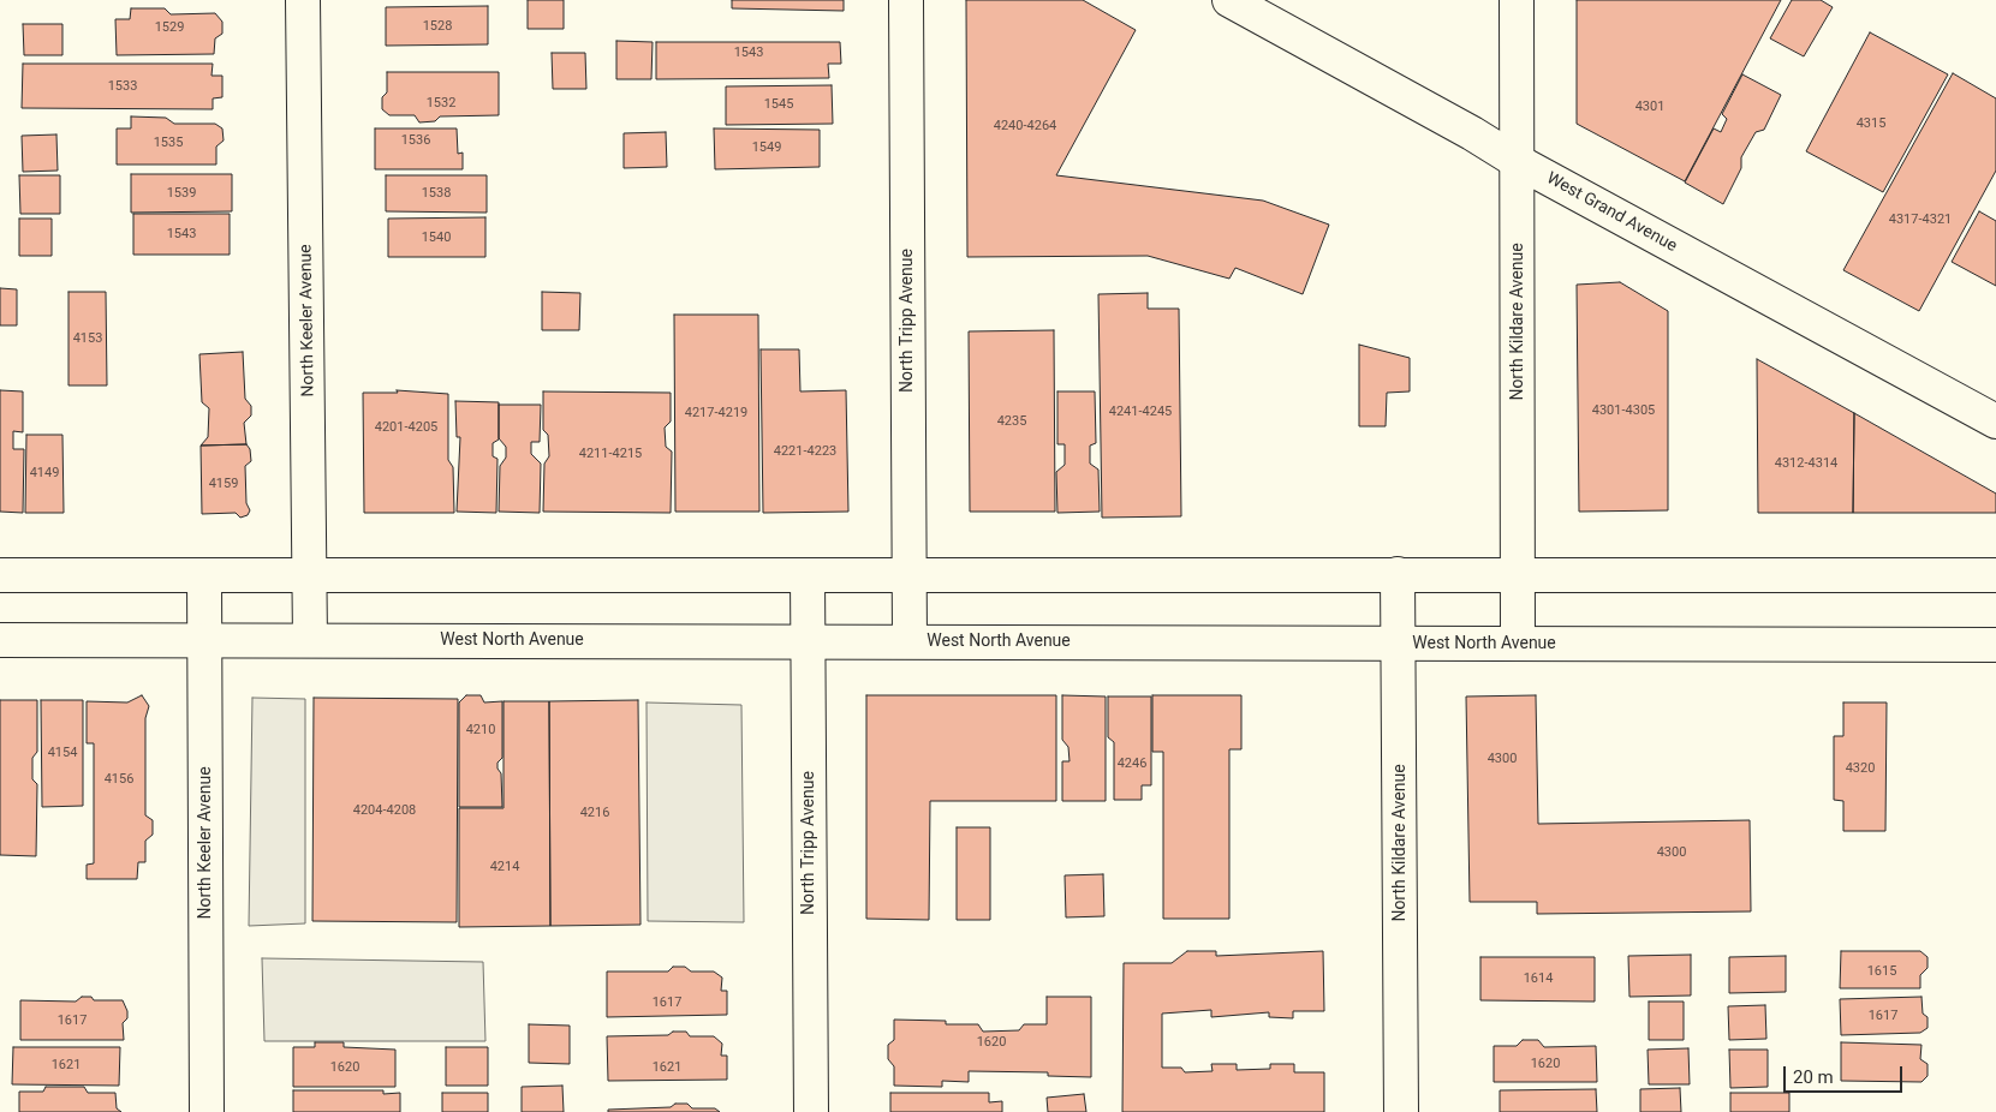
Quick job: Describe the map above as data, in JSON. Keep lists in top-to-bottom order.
{
  "streets": {
    "main road": [
      "West Grand Avenue",
      "North Keeler Avenue",
      "North Tripp Avenue",
      "North Kildare Avenue",
      "West North Avenue"
    ]
  },
  "crossings": [
    ["West Grand Avenue", "North Kildare Avenue"],
    ["North Keeler Avenue", "West North Avenue"],
    ["North Tripp Avenue", "West North Avenue"],
    ["North Kildare Avenue", "West North Avenue"]
  ],
  "house_numbers": [
    "1528",
    "1529",
    "1543",
    "1533",
    "1532",
    "1545",
    "4301",
    "4315",
    "4240-4264",
    "1536",
    "1535",
    "1549",
    "1539",
    "1538",
    "4317-4321",
    "1543",
    "1540",
    "4153",
    "4301-4305",
    "4241-4245",
    "4217-4219",
    "4235",
    "4201-4205",
    "4221-4223",
    "4211-4215",
    "4312-4314",
    "4149",
    "4159",
    "4210",
    "4154",
    "4300",
    "4246",
    "4320",
    "4156",
    "4204-4208",
    "4216",
    "4300",
    "4214",
    "1615",
    "1614",
    "1617",
    "1617",
    "1617",
    "1620",
    "1620",
    "1621",
    "1620",
    "1621"
  ],
  "scale_bar": "20 m"
}
